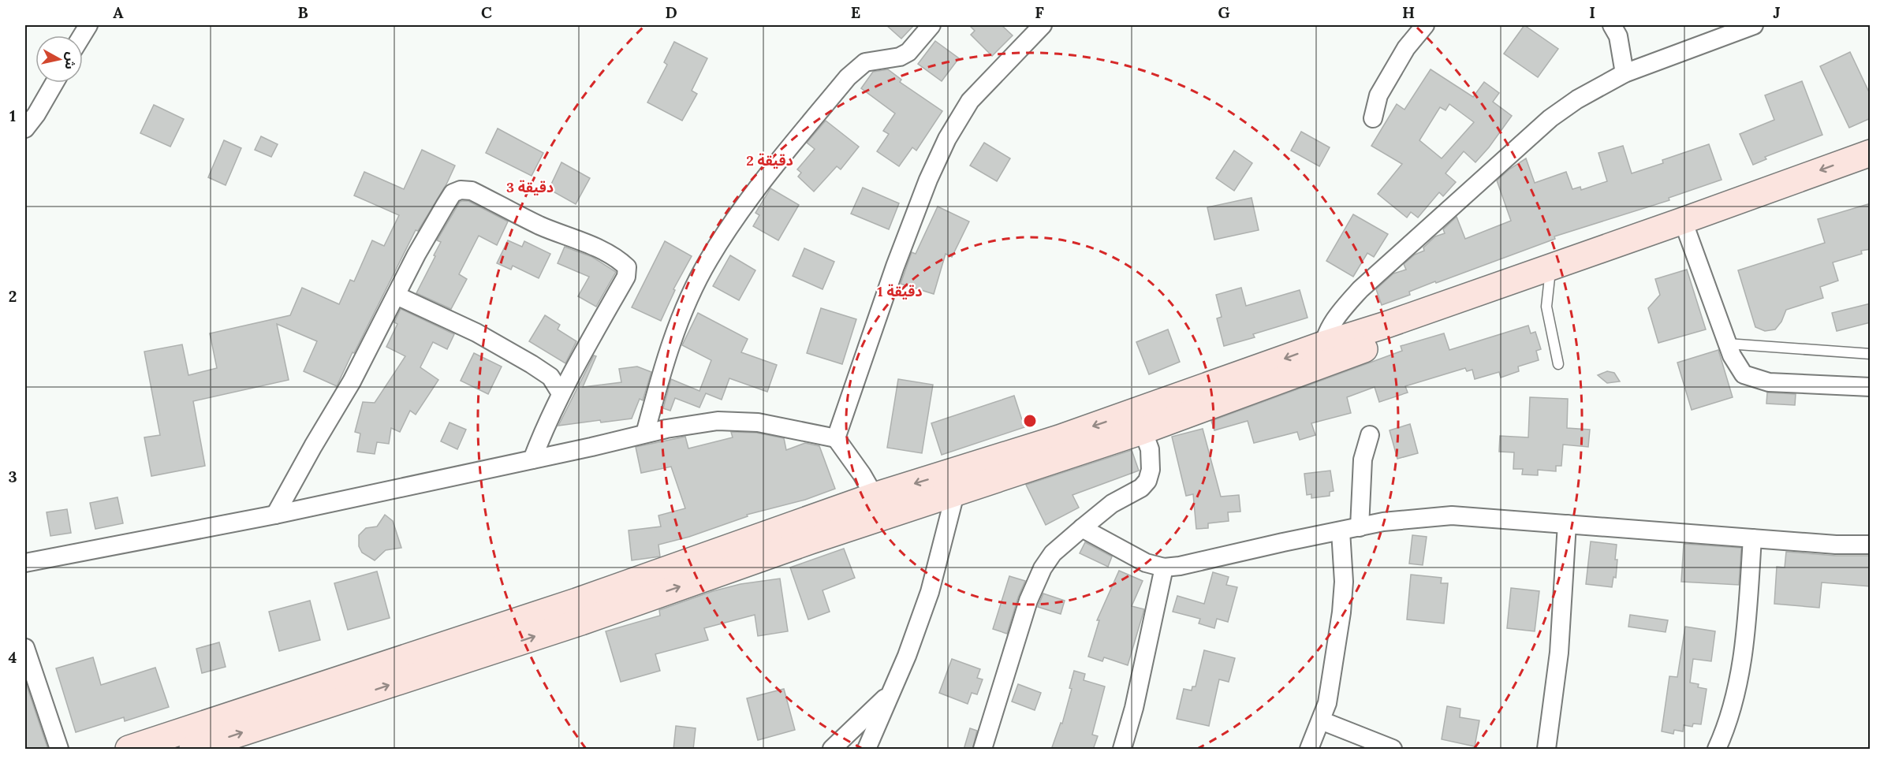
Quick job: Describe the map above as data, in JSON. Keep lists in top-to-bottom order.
{
  "north": "right",
  "grid": {
    "columns": [
      "A",
      "B",
      "C",
      "D",
      "E",
      "F",
      "G",
      "H",
      "I",
      "J"
    ],
    "rows": [
      "1",
      "2",
      "3",
      "4"
    ]
  },
  "rings": ["2 دقيقة", "3 دقيقة", "1 دقيقة"]
}
